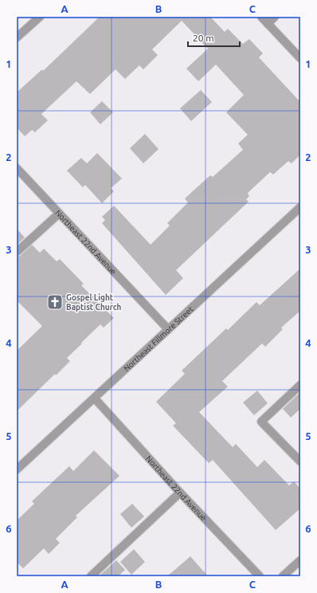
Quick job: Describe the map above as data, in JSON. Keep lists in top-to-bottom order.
{
  "streets": {
    "street": ["Northeast 22nd Avenue", "Northeast Fillmore Street"]
  },
  "crossings": [
    ["Northeast 22nd Avenue", "Northeast Fillmore Street"]
  ],
  "places": {
    "church": ["Gospel Light Baptist Church"]
  },
  "scale_bar": "20 m",
  "grid": {
    "columns": ["A", "B", "C"],
    "rows": [
      "1",
      "2",
      "3",
      "4",
      "5",
      "6"
    ]
  }
}
